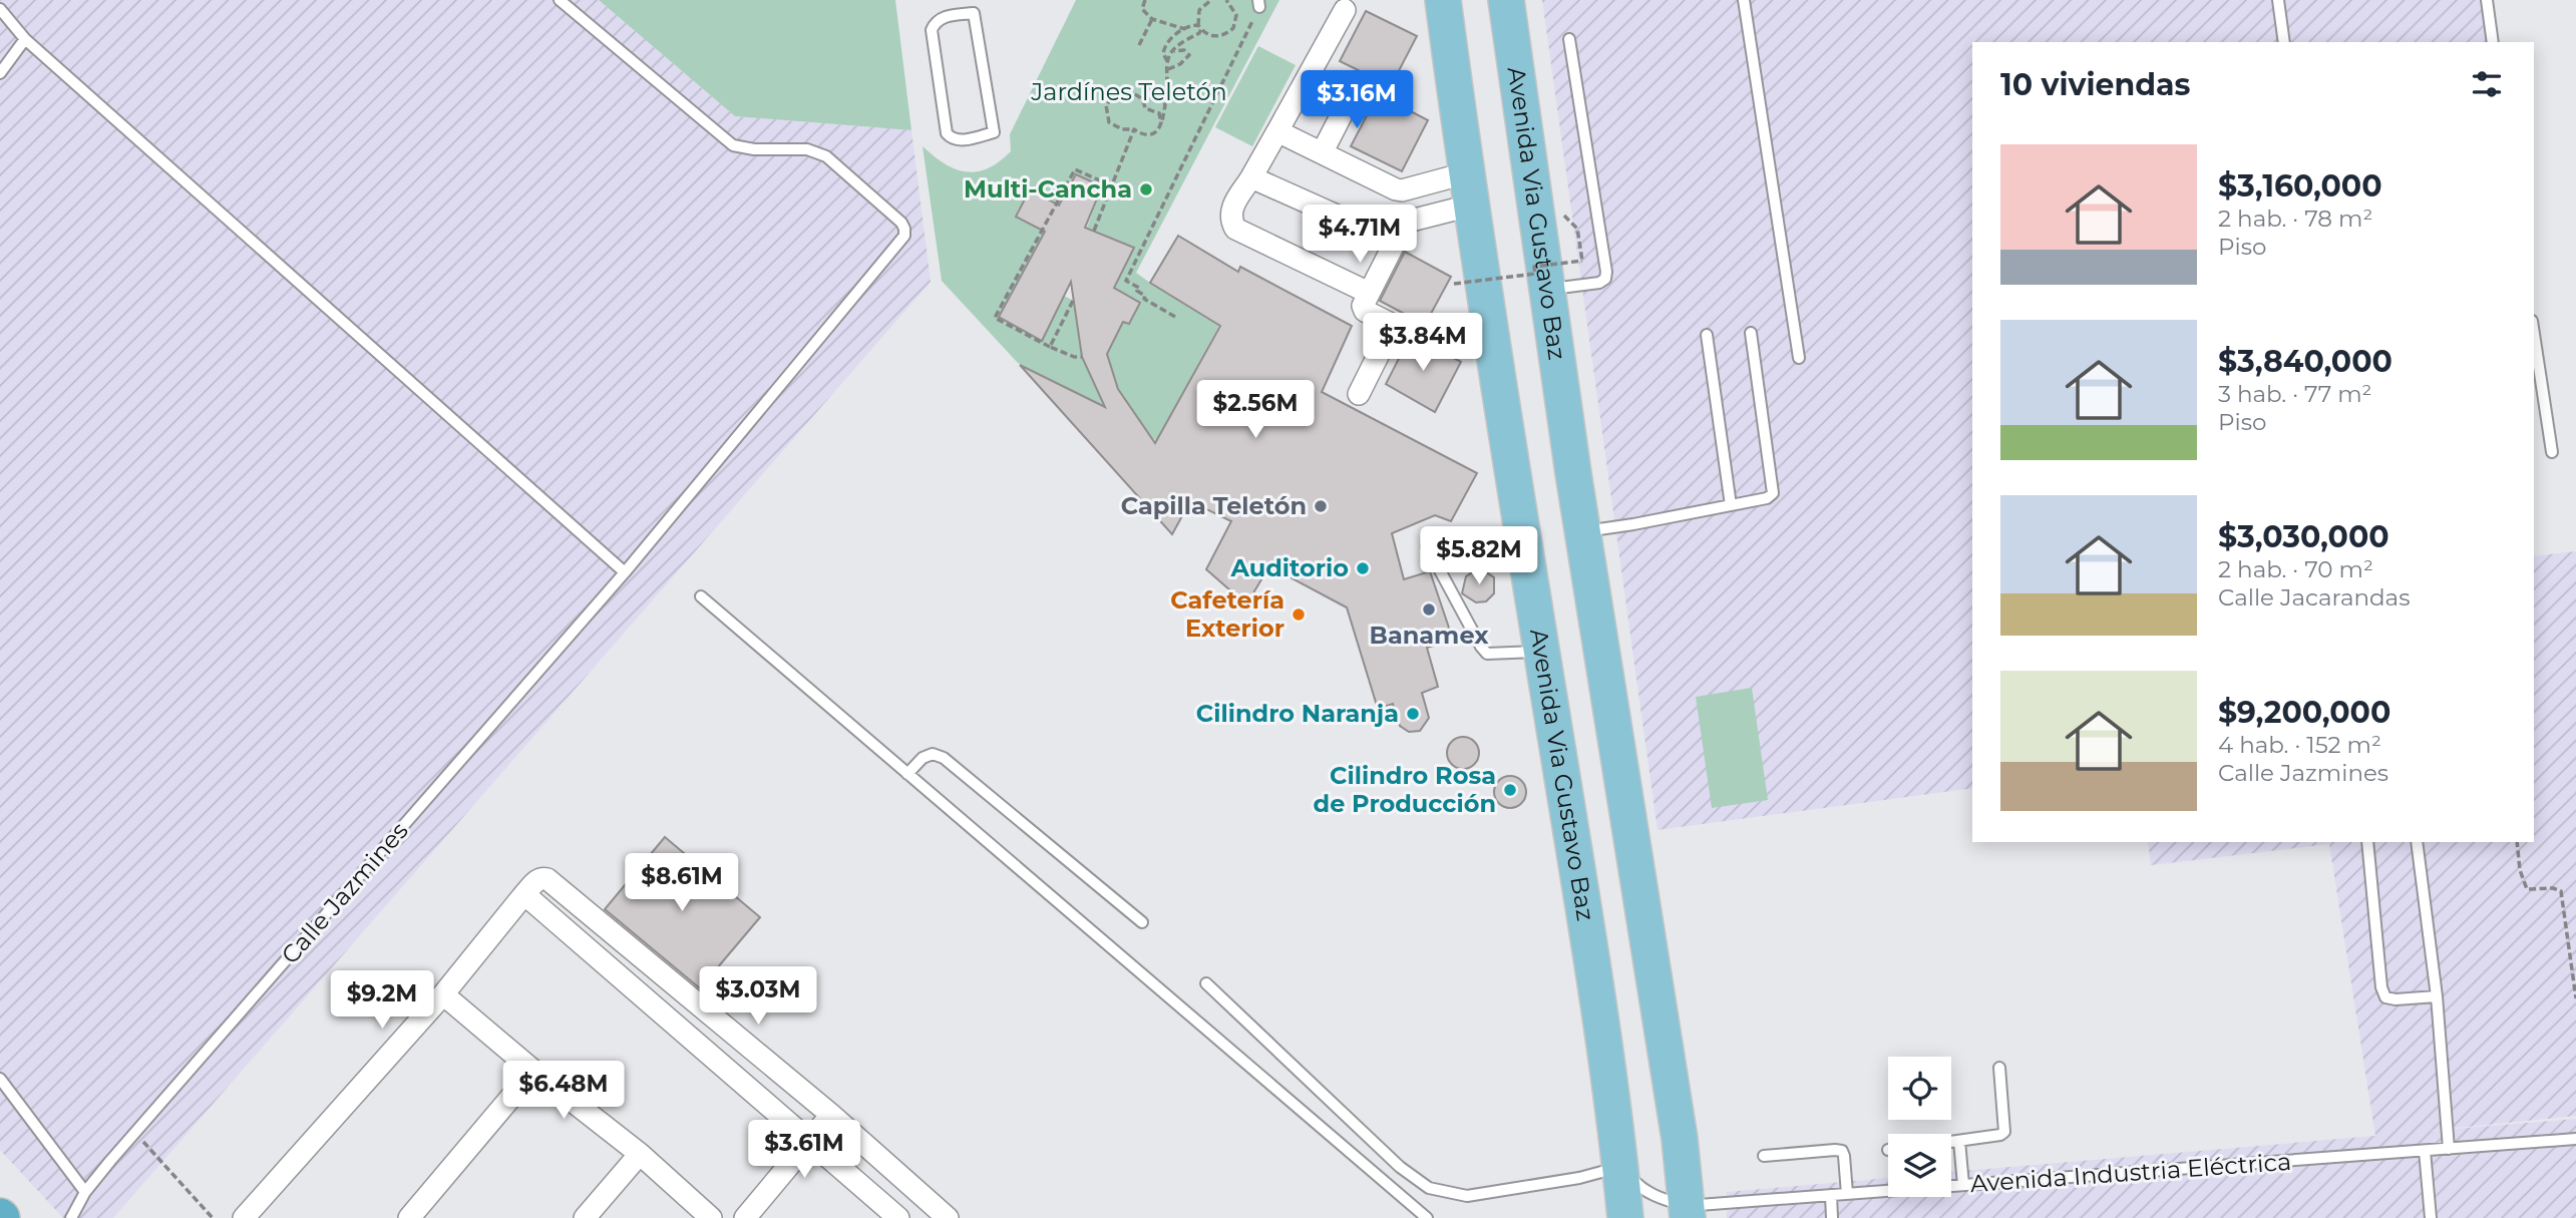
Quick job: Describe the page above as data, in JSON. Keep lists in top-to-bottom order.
{
  "streets": {
    "main road": ["Avenida Via Gustavo Baz"],
    "lane": ["Calle Jazmines", "Avenida Industria Eléctrica"]
  },
  "crossings": [
    ["Avenida Via Gustavo Baz", "Avenida Industria Eléctrica"]
  ],
  "parks": ["Jardínes Teletón"],
  "places": [
    "Multi-Cancha",
    "Capilla Teletón",
    "Auditorio",
    "Banamex",
    "Cafetería Exterior",
    "Cilindro Naranja",
    "Cilindro Rosa de Producción"
  ],
  "page": {
    "heading": "10 viviendas",
    "price": [
      "$3.16M",
      "$4.71M",
      "$3.84M",
      "$2.56M",
      "$5.82M",
      "$8.61M",
      "$3.03M",
      "$9.2M",
      "$6.48M",
      "$3.61M"
    ],
    "list": [
      {
        "name": "$3,160,000",
        "note": "2 hab. · 78 m² · Piso"
      },
      {
        "name": "$3,840,000",
        "note": "3 hab. · 77 m² · Piso"
      },
      {
        "name": "$3,030,000",
        "note": "2 hab. · 70 m² · Calle Jacarandas"
      },
      {
        "name": "$9,200,000",
        "note": "4 hab. · 152 m² · Calle Jazmines"
      }
    ]
  }
}
